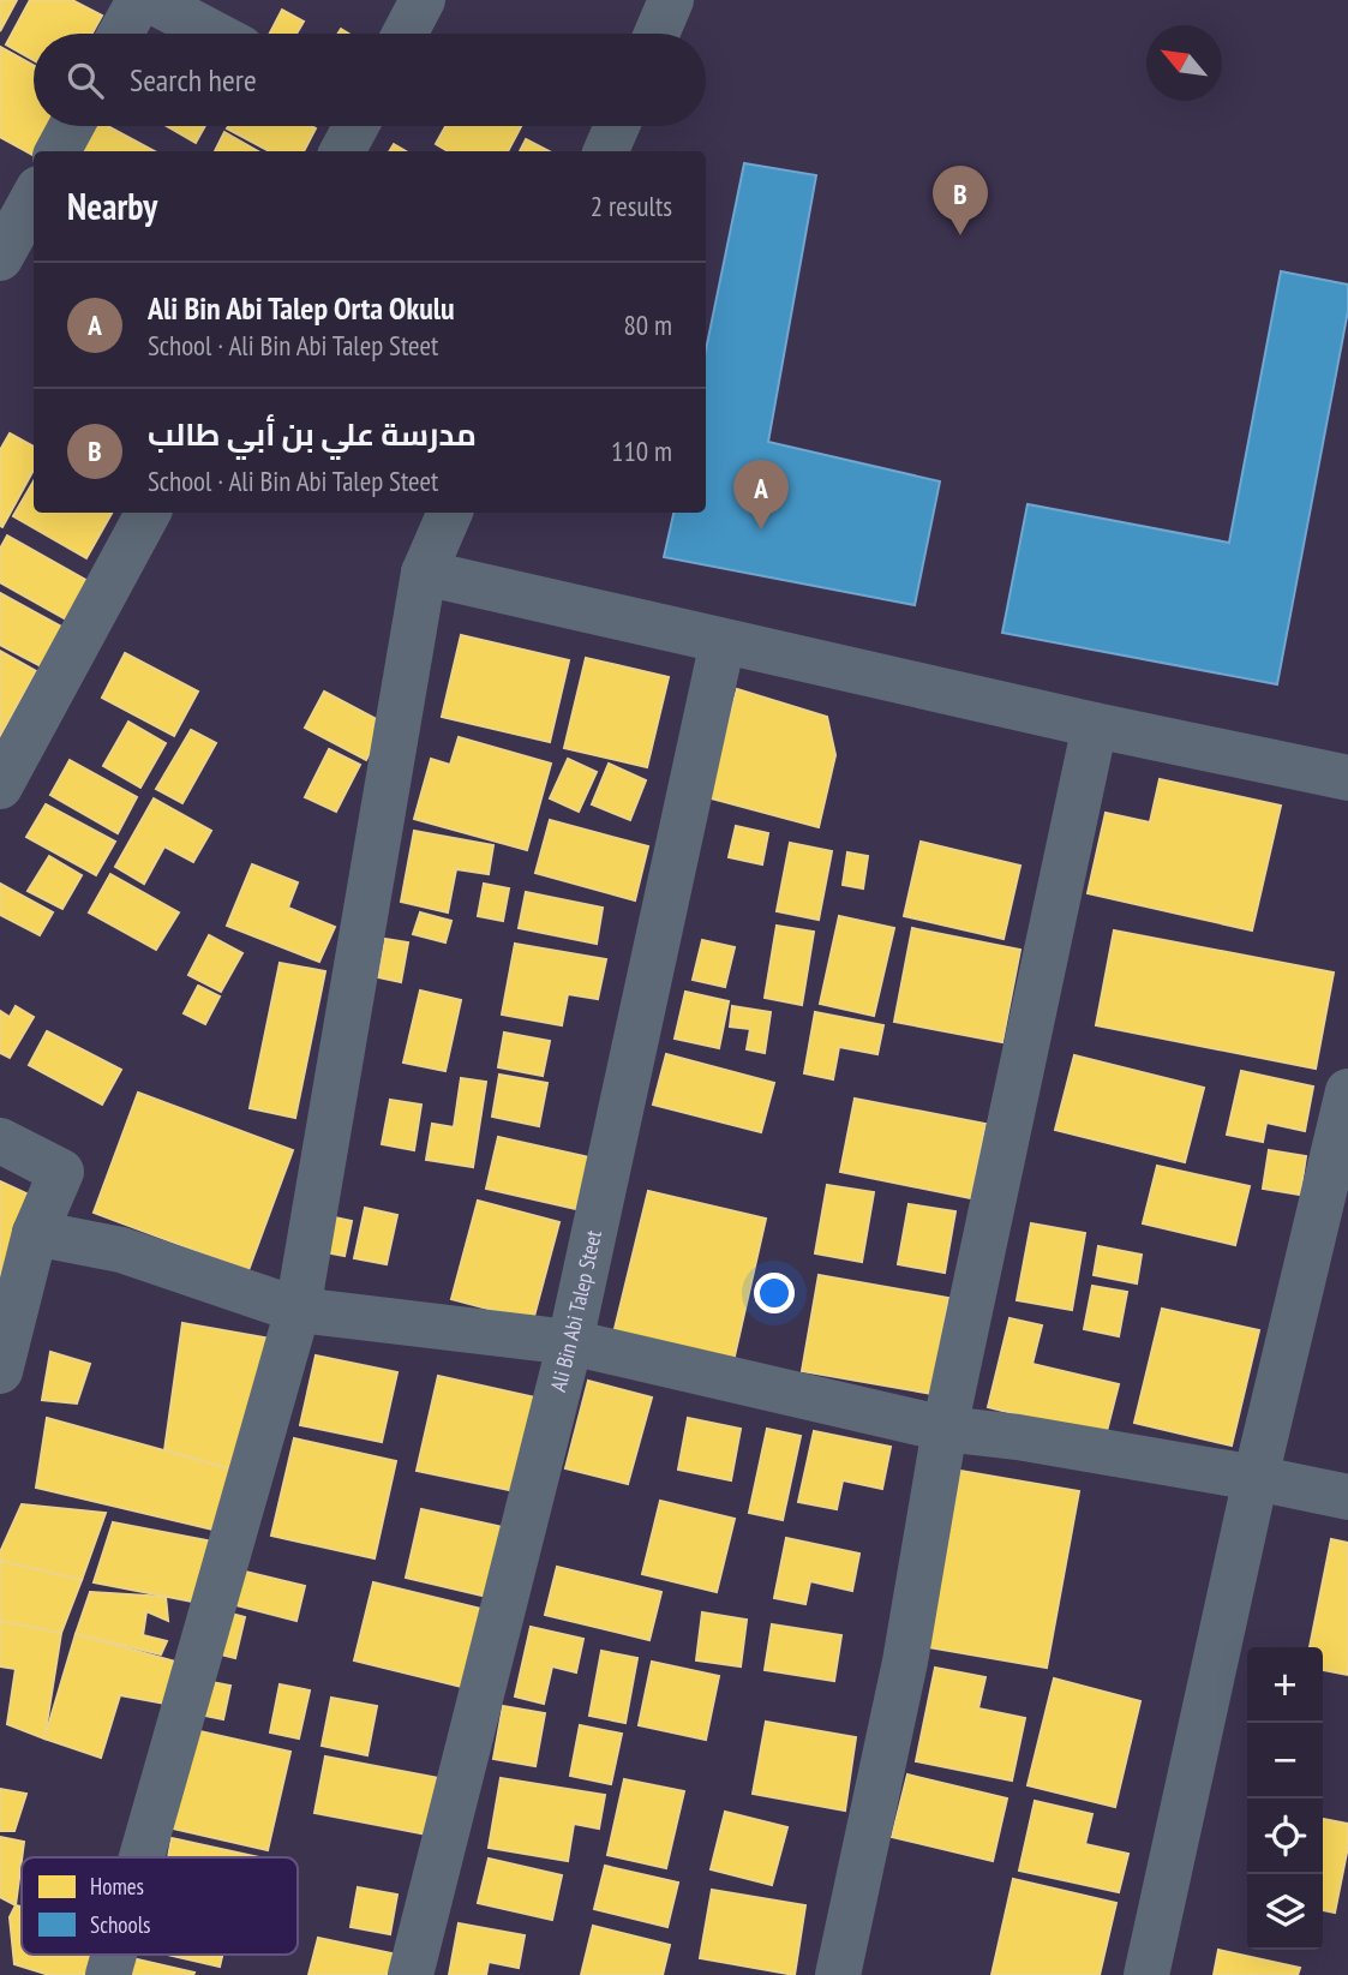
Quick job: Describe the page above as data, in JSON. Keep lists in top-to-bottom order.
{
  "streets": {
    "street": ["Ali Bin Abi Talep Steet"]
  },
  "legend": ["Homes", "Schools"],
  "north": "top left",
  "page": {
    "search": "Search here",
    "heading": ["Nearby", "2 results"],
    "pins": ["B", "A"],
    "list": [
      {
        "mark": "A",
        "name": "Ali Bin Abi Talep Orta Okulu",
        "note": "School · Ali Bin Abi Talep Steet",
        "value": "80 m"
      },
      {
        "mark": "B",
        "name": "مدرسة علي بن أبي طالب",
        "note": "School · Ali Bin Abi Talep Steet",
        "value": "110 m"
      }
    ],
    "map_buttons": ["+", "−"]
  }
}
